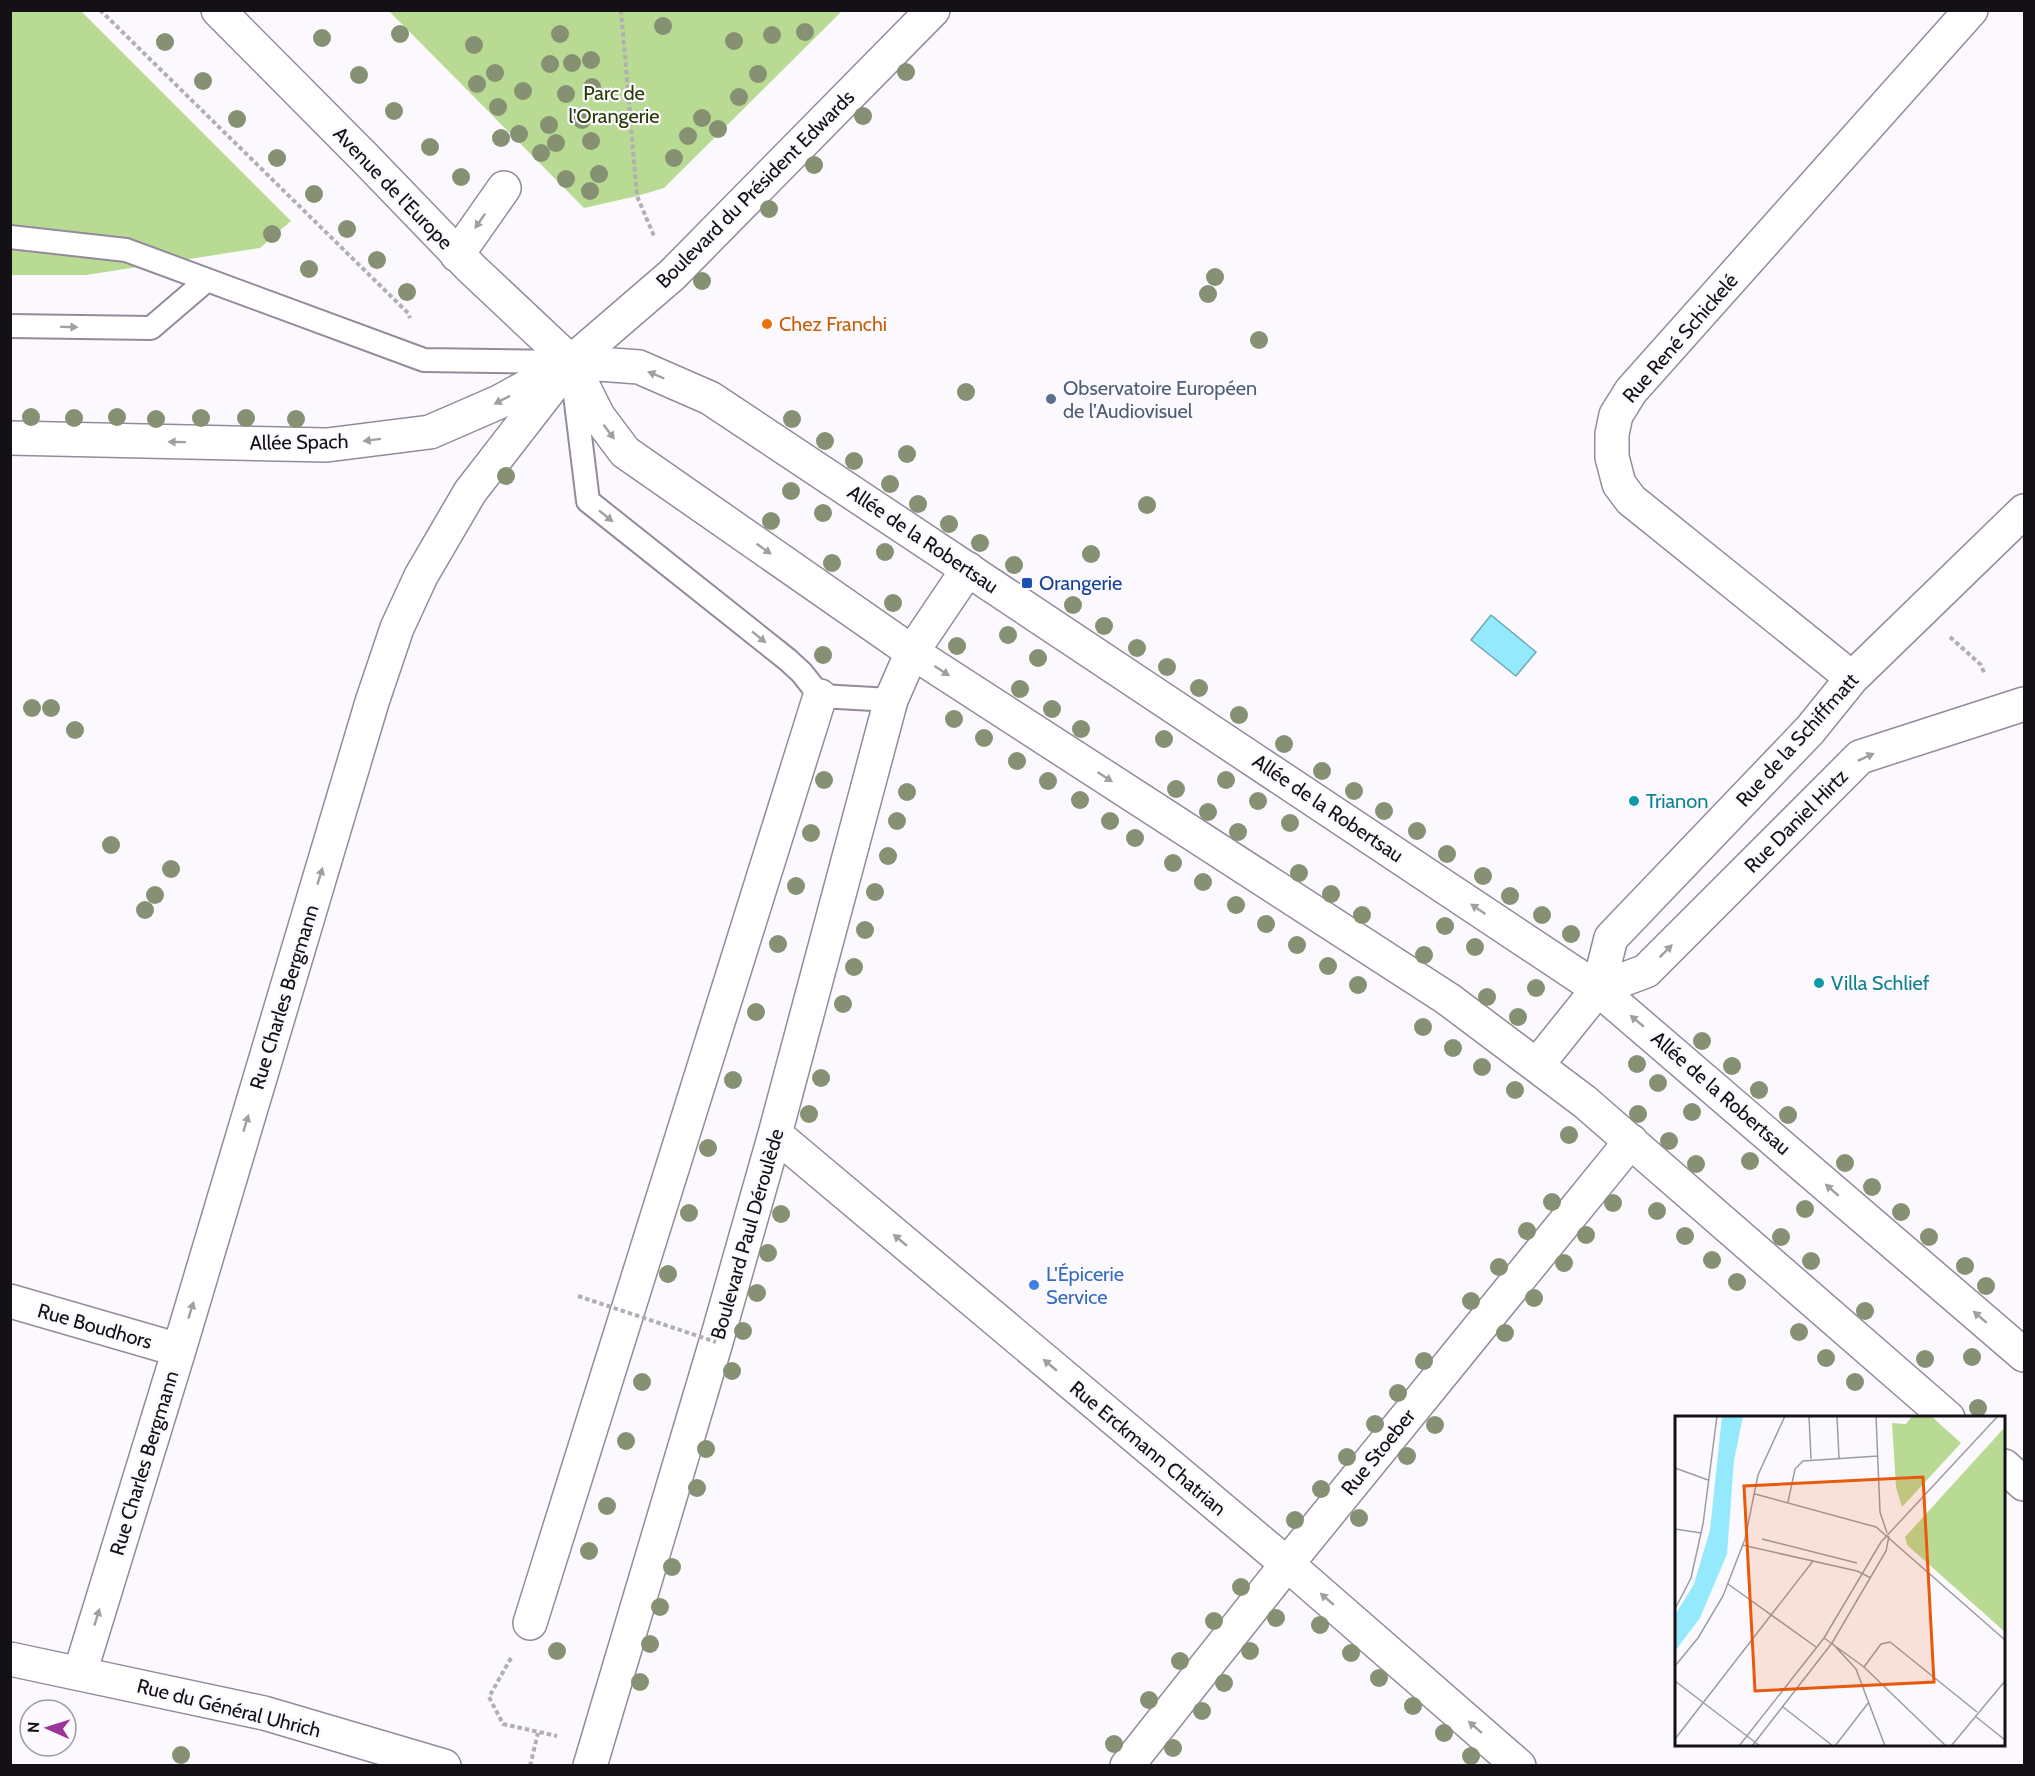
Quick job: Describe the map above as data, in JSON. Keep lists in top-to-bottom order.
{
  "streets": {
    "street": [
      "Avenue de l'Europe",
      "Boulevard du Président Edwards",
      "Rue René Schickelé",
      "Allée Spach",
      "Allée de la Robertsau",
      "Rue de la Schiffmatt",
      "Rue Daniel Hirtz",
      "Rue Charles Bergmann",
      "Boulevard Paul Déroulède",
      "Rue Boudhors",
      "Rue Erckmann Chatrian",
      "Rue Stoeber",
      "Rue du Général Uhrich"
    ]
  },
  "crossings": [
    ["Avenue de l'Europe", "Boulevard du Président Edwards"],
    ["Avenue de l'Europe", "Allée Spach"],
    ["Avenue de l'Europe", "Allée de la Robertsau"],
    ["Avenue de l'Europe", "Rue Charles Bergmann"],
    ["Boulevard du Président Edwards", "Allée Spach"],
    ["Boulevard du Président Edwards", "Allée de la Robertsau"],
    ["Boulevard du Président Edwards", "Rue Charles Bergmann"],
    ["Rue René Schickelé", "Rue de la Schiffmatt"],
    ["Allée Spach", "Allée de la Robertsau"],
    ["Allée Spach", "Rue Charles Bergmann"],
    ["Allée de la Robertsau", "Rue de la Schiffmatt"],
    ["Allée de la Robertsau", "Rue Daniel Hirtz"],
    ["Allée de la Robertsau", "Rue Charles Bergmann"],
    ["Allée de la Robertsau", "Boulevard Paul Déroulède"],
    ["Rue de la Schiffmatt", "Rue Daniel Hirtz"],
    ["Rue Charles Bergmann", "Rue Boudhors"],
    ["Rue Charles Bergmann", "Rue du Général Uhrich"],
    ["Boulevard Paul Déroulède", "Rue Erckmann Chatrian"],
    ["Rue Erckmann Chatrian", "Rue Stoeber"]
  ],
  "one_way": [
    "Allée Spach",
    "Rue Daniel Hirtz",
    "Rue Charles Bergmann",
    "Rue Erckmann Chatrian"
  ],
  "parks": ["Parc de l'Orangerie"],
  "places": {
    "other": [
      "Chez Franchi",
      "Observatoire Européen de l’Audiovisuel",
      "Trianon",
      "Villa Schlief",
      "L'Épicerie Service"
    ],
    "transit": ["Orangerie"]
  },
  "north": "left"
}
